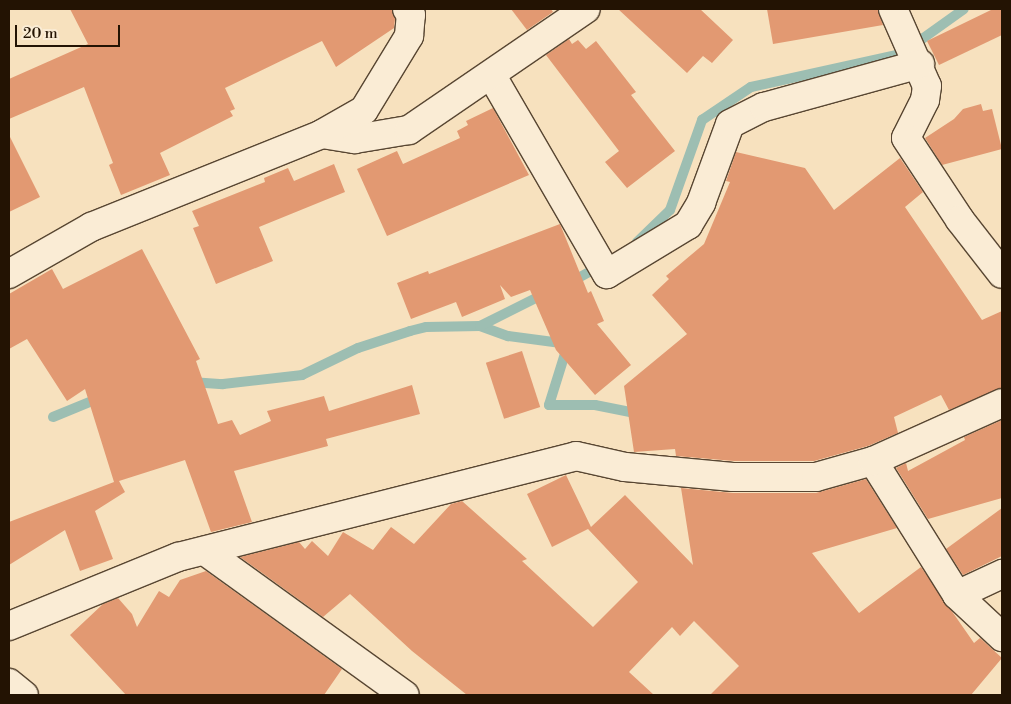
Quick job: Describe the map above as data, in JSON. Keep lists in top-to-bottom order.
{
  "scale_bar": "20 m"
}
